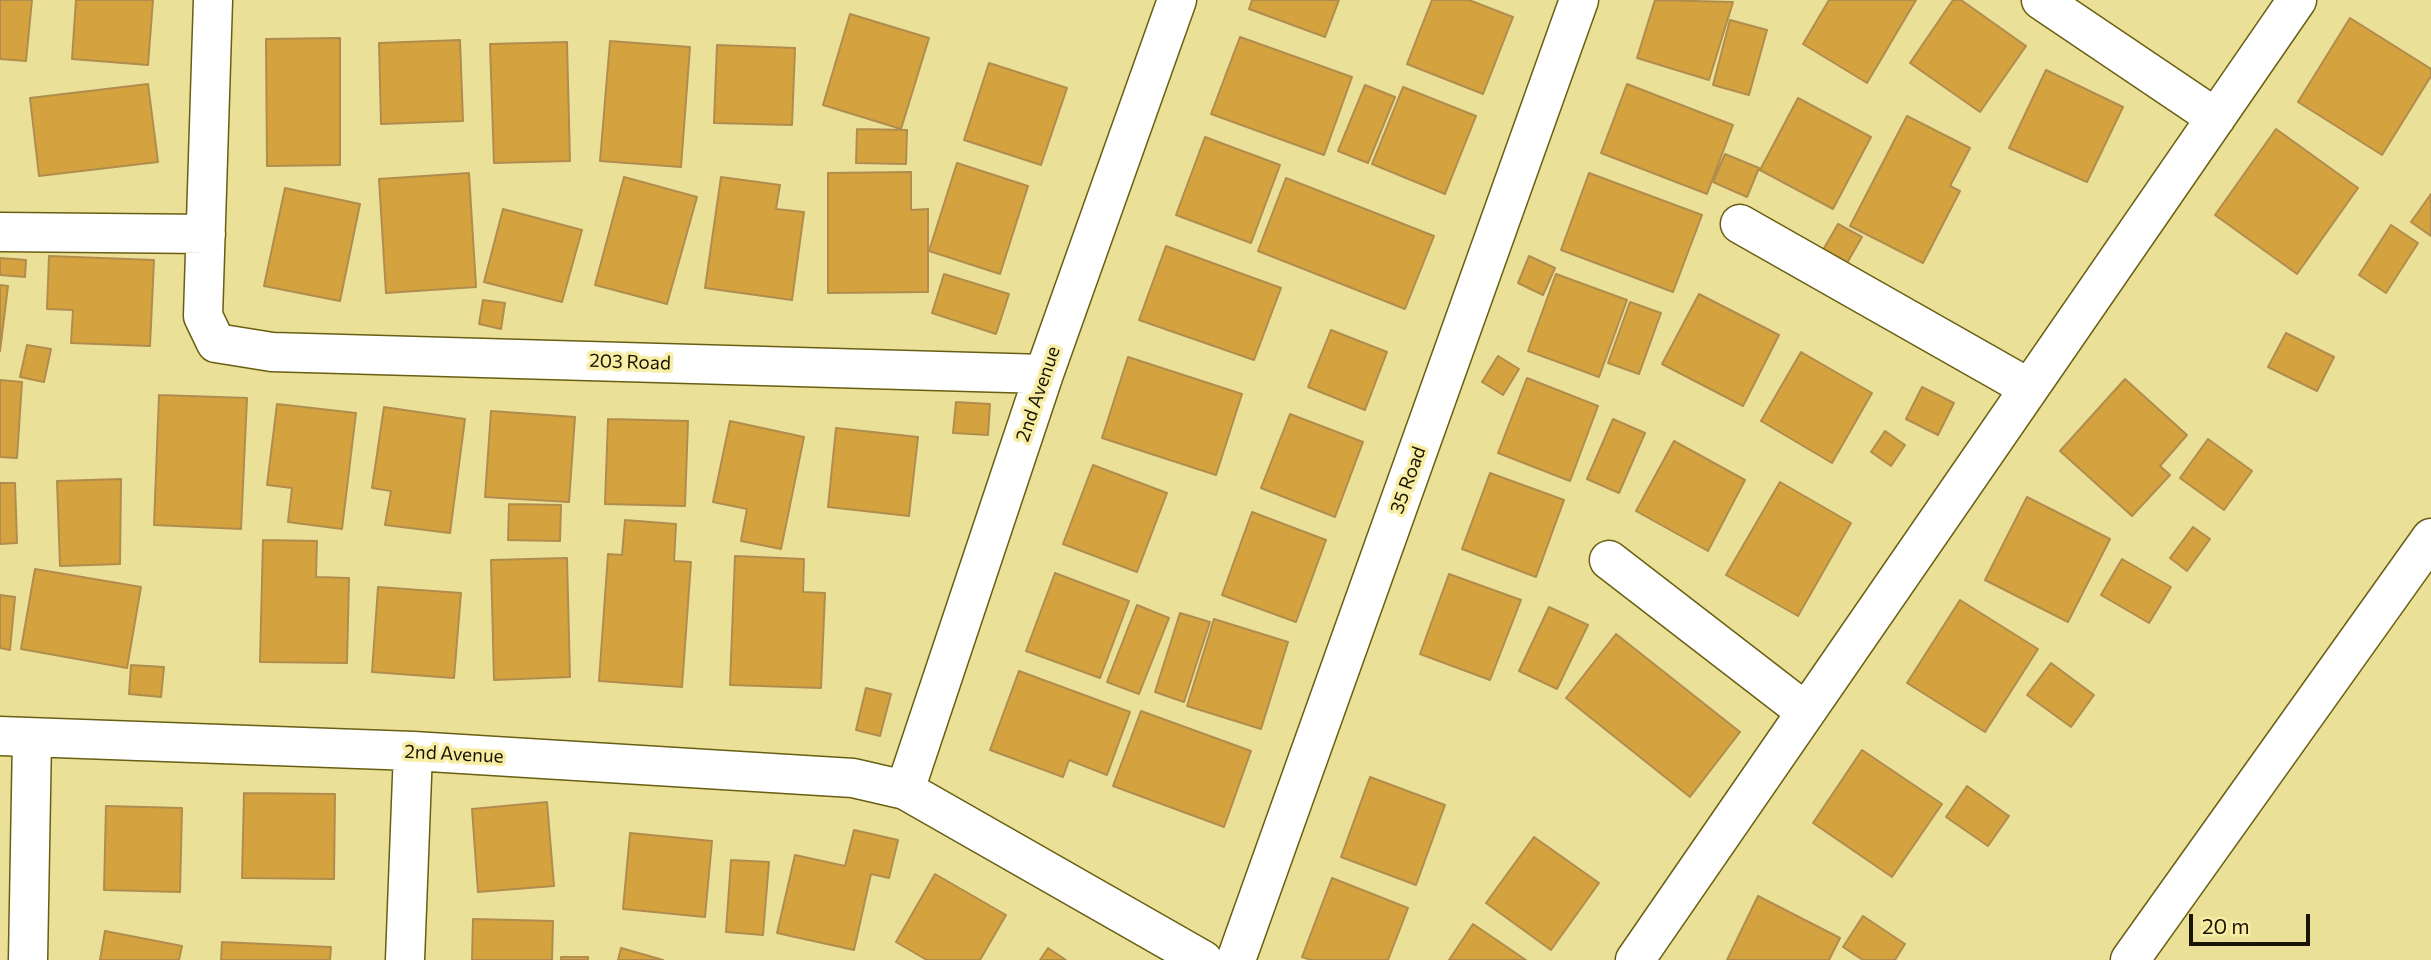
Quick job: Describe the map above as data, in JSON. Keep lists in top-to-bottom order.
{
  "streets": {
    "street": ["203 Road", "2nd Avenue", "35 Road"]
  },
  "crossings": [
    ["203 Road", "2nd Avenue"]
  ],
  "scale_bar": "20 m"
}
